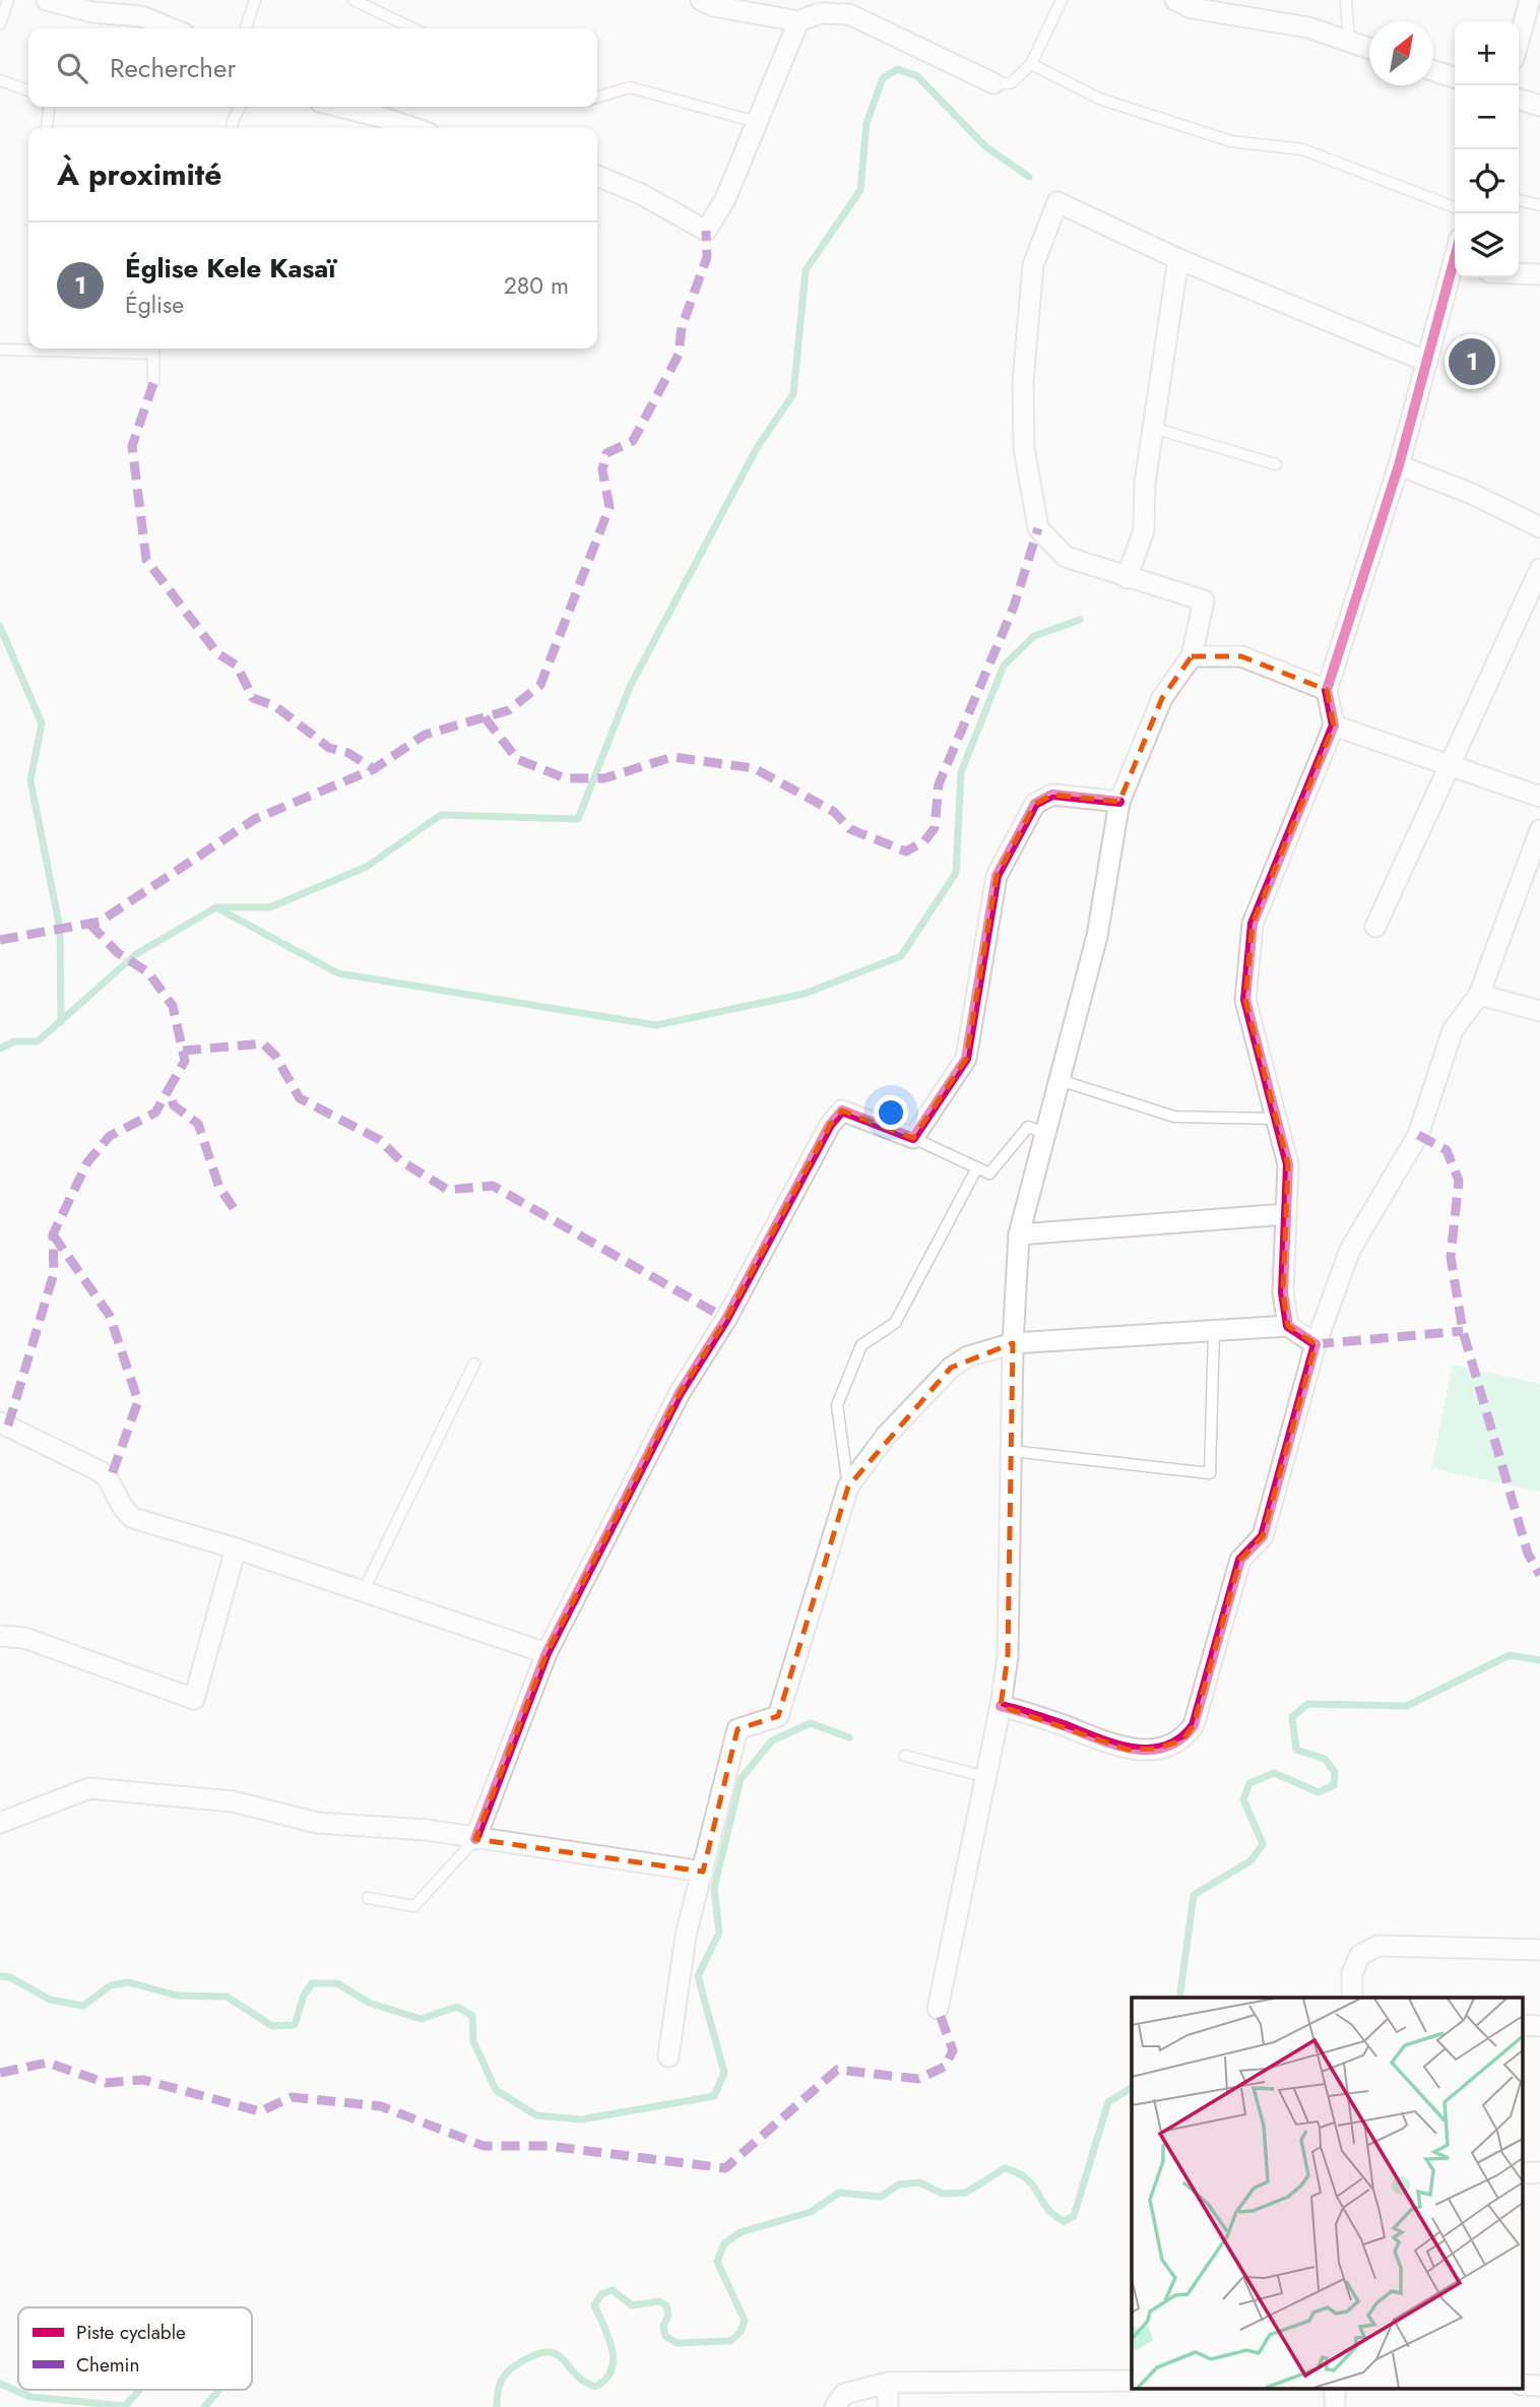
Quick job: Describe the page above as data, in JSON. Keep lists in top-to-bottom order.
{
  "legend": ["Piste cyclable", "Chemin"],
  "north": "top right",
  "page": {
    "map_buttons": ["+", "−"],
    "search": "Rechercher",
    "heading": "À proximité",
    "list": [
      {
        "mark": "1",
        "name": "Église Kele Kasaï",
        "note": "Église",
        "value": "280 m"
      }
    ],
    "pins": "1"
  }
}
